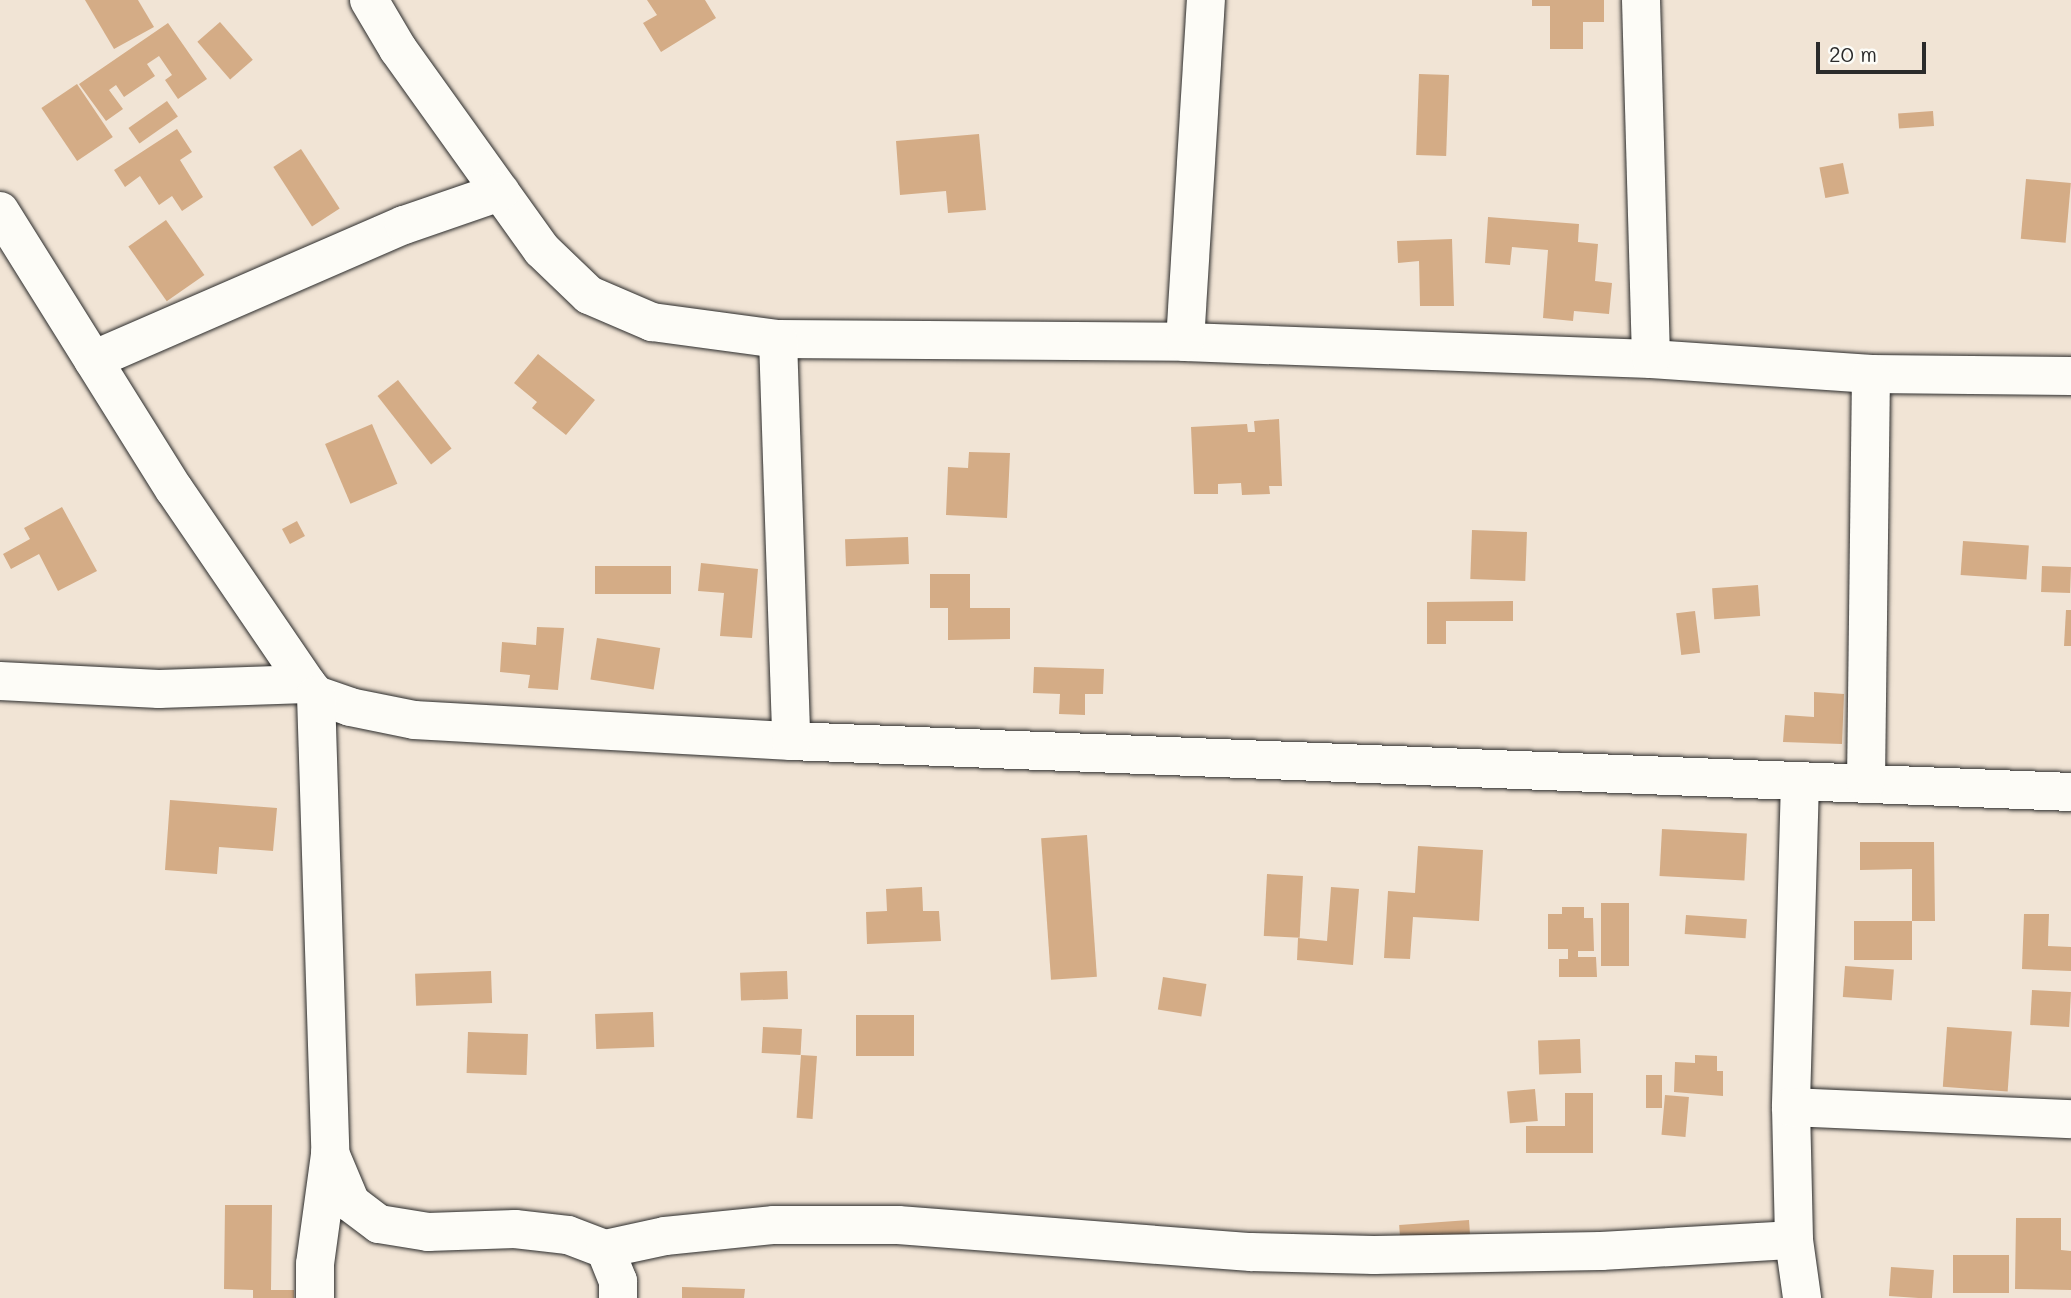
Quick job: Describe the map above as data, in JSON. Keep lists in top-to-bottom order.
{
  "scale_bar": "20 m"
}
